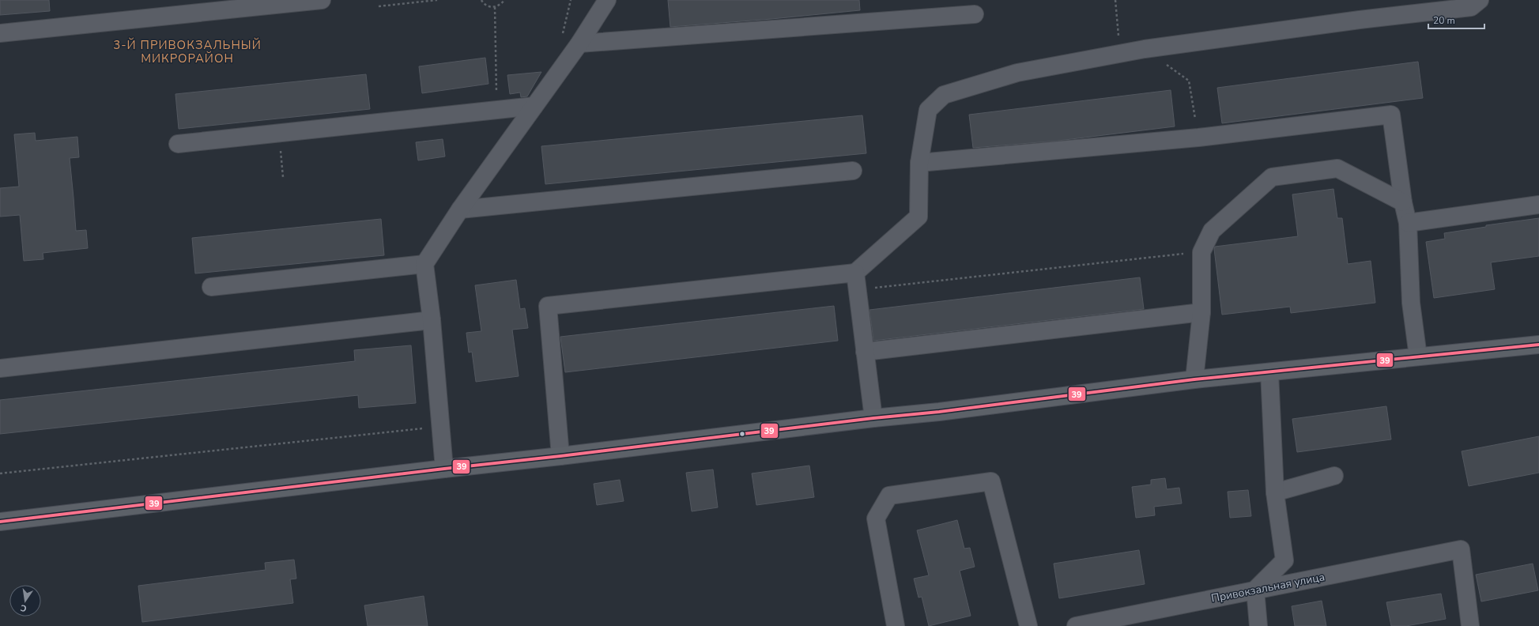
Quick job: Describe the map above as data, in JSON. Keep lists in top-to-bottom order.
{
  "streets": {
    "street": ["Привокзальная улица"]
  },
  "districts": ["3-Й ПРИВОКЗАЛЬНЫЙ МИКРОРАЙОН"],
  "lines": ["transit line 39"],
  "scale_bar": "20 m",
  "north": "bottom"
}
